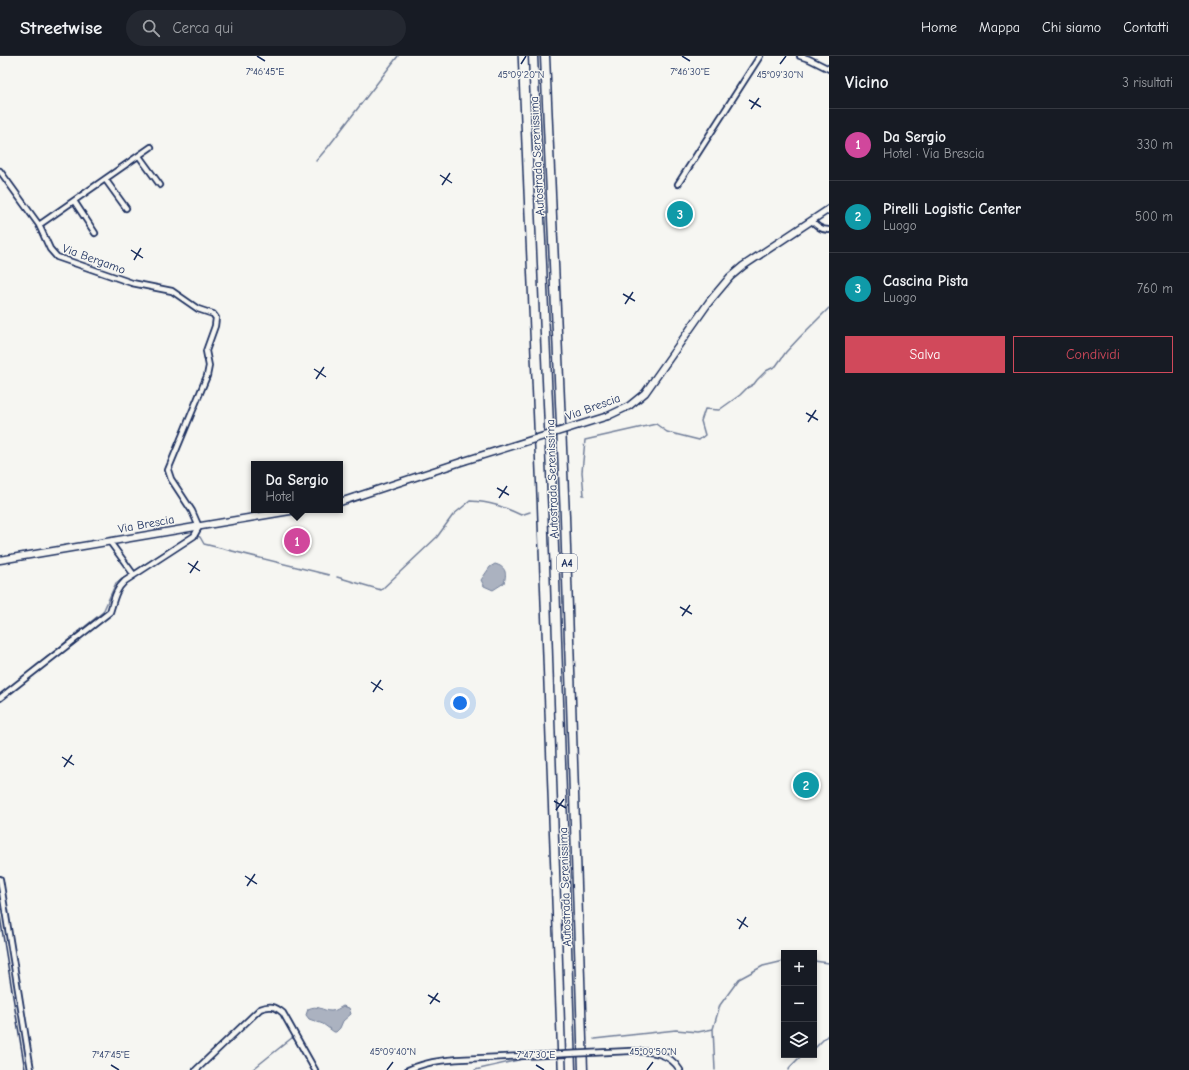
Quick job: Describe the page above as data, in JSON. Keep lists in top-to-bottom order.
{
  "streets": {
    "highway": ["Autostrada Serenissima", "A4"],
    "main road": ["Via Brescia"],
    "street": ["Via Bergamo"]
  },
  "crossings": [
    ["Via Bergamo", "Via Brescia"]
  ],
  "page": {
    "header": "Streetwise",
    "search": "Cerca qui",
    "nav": [
      "Home",
      "Mappa",
      "Chi siamo",
      "Contatti"
    ],
    "heading": ["Vicino", "3 risultati"],
    "list": [
      {
        "mark": "1",
        "name": "Da Sergio",
        "note": "Hotel · Via Brescia",
        "value": "330 m"
      },
      {
        "mark": "2",
        "name": "Pirelli Logistic Center",
        "note": "Luogo",
        "value": "500 m"
      },
      {
        "mark": "3",
        "name": "Cascina Pista",
        "note": "Luogo",
        "value": "760 m"
      }
    ],
    "pins": ["3", "1", "2"],
    "buttons": ["Salva", "Condividi"],
    "popup": ["Da Sergio", "Hotel"],
    "map_buttons": ["+", "−"]
  },
  "coordinates": [
    "7°46'45\"E",
    "7°46'30\"E",
    "45°09'20\"N",
    "45°09'30\"N",
    "45°09'40\"N",
    "45°09'50\"N",
    "7°47'45\"E",
    "7°47'30\"E"
  ]
}
